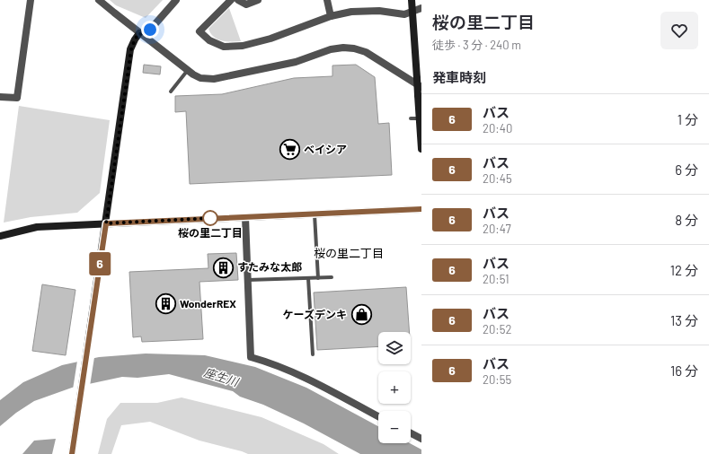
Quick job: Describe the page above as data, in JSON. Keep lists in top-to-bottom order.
{
  "districts": ["桜の里二丁目"],
  "water": ["座生川"],
  "places": {
    "supermarket": ["ベイシア"],
    "other": ["桜の里二丁目"],
    "building": ["すたみな太郎", "WonderREX"],
    "shop": ["ケーズデンキ"]
  },
  "lines": ["bus line 6"],
  "page": {
    "on_map": "6",
    "heading": [
      ["桜の里二丁目", "徒歩 · 3 分 · 240 m"],
      "発車時刻"
    ],
    "list": [
      {
        "mark": "6",
        "name": "バス",
        "note": "20:40",
        "value": "1 分"
      },
      {
        "mark": "6",
        "name": "バス",
        "note": "20:45",
        "value": "6 分"
      },
      {
        "mark": "6",
        "name": "バス",
        "note": "20:47",
        "value": "8 分"
      },
      {
        "mark": "6",
        "name": "バス",
        "note": "20:51",
        "value": "12 分"
      },
      {
        "mark": "6",
        "name": "バス",
        "note": "20:52",
        "value": "13 分"
      },
      {
        "mark": "6",
        "name": "バス",
        "note": "20:55",
        "value": "16 分"
      }
    ],
    "map_buttons": ["+", "−"]
  }
}
